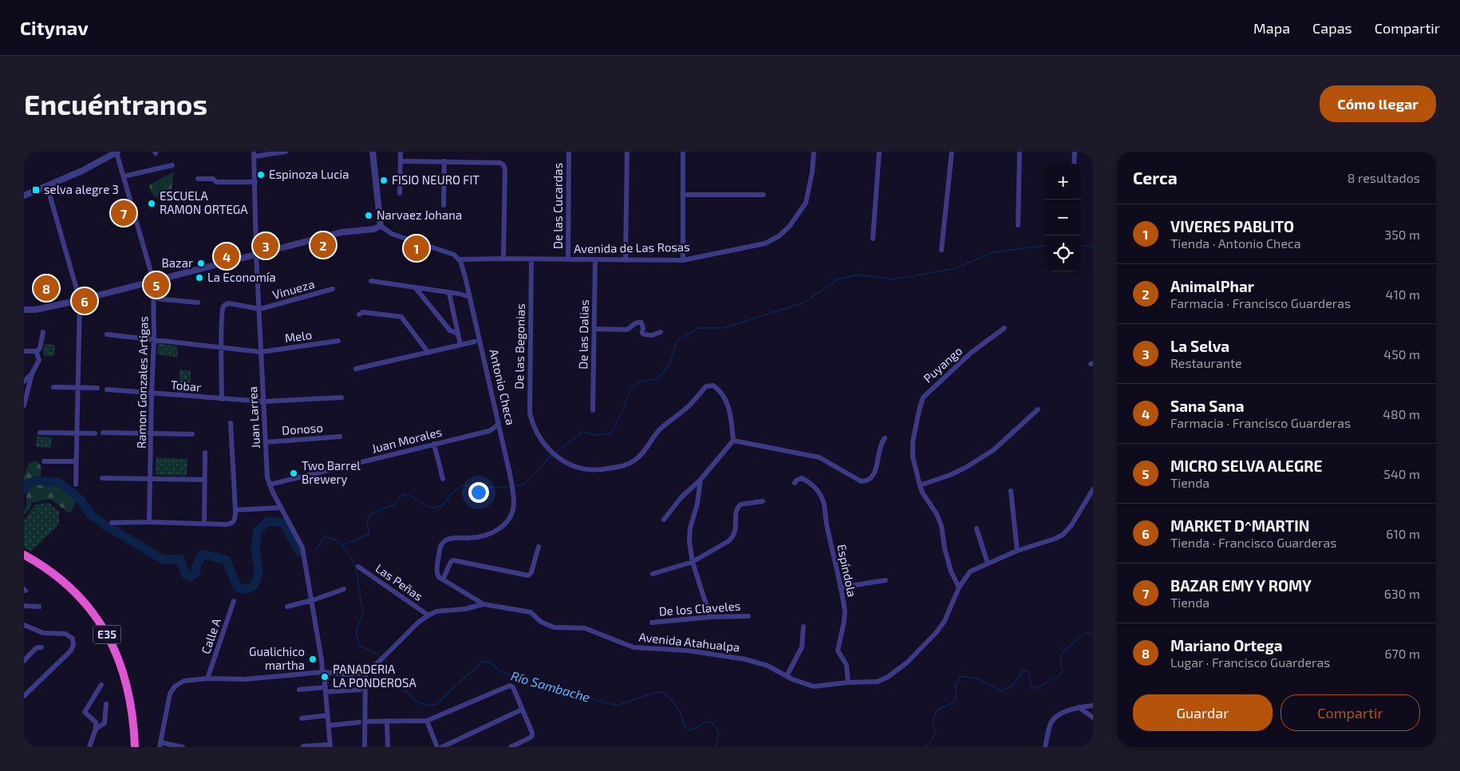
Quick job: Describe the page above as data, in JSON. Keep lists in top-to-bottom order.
{
  "streets": {
    "highway": ["E35"],
    "street": [
      "De las Cucardas",
      "Avenida de Las Rosas",
      "Vinueza",
      "De las Dalias",
      "Melo",
      "De las Begonias",
      "Puyango",
      "Ramon Gonzales Artigas",
      "Tobar",
      "Antonio Checa",
      "Juan Larrea",
      "Donoso",
      "Juan Morales",
      "Espíndola",
      "Las Peñas",
      "De los Claveles",
      "Calle A",
      "Avenida Atahualpa"
    ]
  },
  "crossings": [
    ["De las Cucardas", "Avenida de Las Rosas"],
    ["Avenida de Las Rosas", "De las Dalias"],
    ["Avenida de Las Rosas", "De las Begonias"],
    ["Avenida de Las Rosas", "Antonio Checa"],
    ["Vinueza", "Juan Larrea"],
    ["Melo", "Ramon Gonzales Artigas"],
    ["Melo", "Juan Larrea"],
    ["Puyango", "Avenida Atahualpa"],
    ["Ramon Gonzales Artigas", "Tobar"],
    ["Tobar", "Juan Larrea"],
    ["Antonio Checa", "Juan Morales"],
    ["Juan Larrea", "Donoso"],
    ["Juan Larrea", "Juan Morales"],
    ["Espíndola", "Avenida Atahualpa"],
    ["Las Peñas", "Avenida Atahualpa"]
  ],
  "water": ["Río Sambache"],
  "places": {
    "other": [
      "Espinoza Lucia",
      "FISIO NEURO FIT",
      "ESCUELA RAMON ORTEGA",
      "Narvaez Johana",
      "Bazar",
      "La Economía",
      "Two Barrel Brewery",
      "Gualichico martha",
      "PANADERIA LA PONDEROSA"
    ],
    "transit": ["selva alegre 3"]
  },
  "page": {
    "header": "Citynav",
    "nav": ["Mapa", "Capas", "Compartir"],
    "buttons": [
      "Cómo llegar",
      ["Guardar", "Compartir"]
    ],
    "title": "Encuéntranos",
    "heading": ["Cerca", "8 resultados"],
    "map_buttons": ["+", "−"],
    "pins": [
      "7",
      "2",
      "3",
      "1",
      "4",
      "5",
      "8",
      "6"
    ],
    "list": [
      {
        "mark": "1",
        "name": "VIVERES PABLITO",
        "note": "Tienda · Antonio Checa",
        "value": "350 m"
      },
      {
        "mark": "2",
        "name": "AnimalPhar",
        "note": "Farmacia · Francisco Guarderas",
        "value": "410 m"
      },
      {
        "mark": "3",
        "name": "La Selva",
        "note": "Restaurante",
        "value": "450 m"
      },
      {
        "mark": "4",
        "name": "Sana Sana",
        "note": "Farmacia · Francisco Guarderas",
        "value": "480 m"
      },
      {
        "mark": "5",
        "name": "MICRO SELVA ALEGRE",
        "note": "Tienda",
        "value": "540 m"
      },
      {
        "mark": "6",
        "name": "MARKET D^MARTIN",
        "note": "Tienda · Francisco Guarderas",
        "value": "610 m"
      },
      {
        "mark": "7",
        "name": "BAZAR EMY Y ROMY",
        "note": "Tienda",
        "value": "630 m"
      },
      {
        "mark": "8",
        "name": "Mariano Ortega",
        "note": "Lugar · Francisco Guarderas",
        "value": "670 m"
      }
    ]
  }
}
